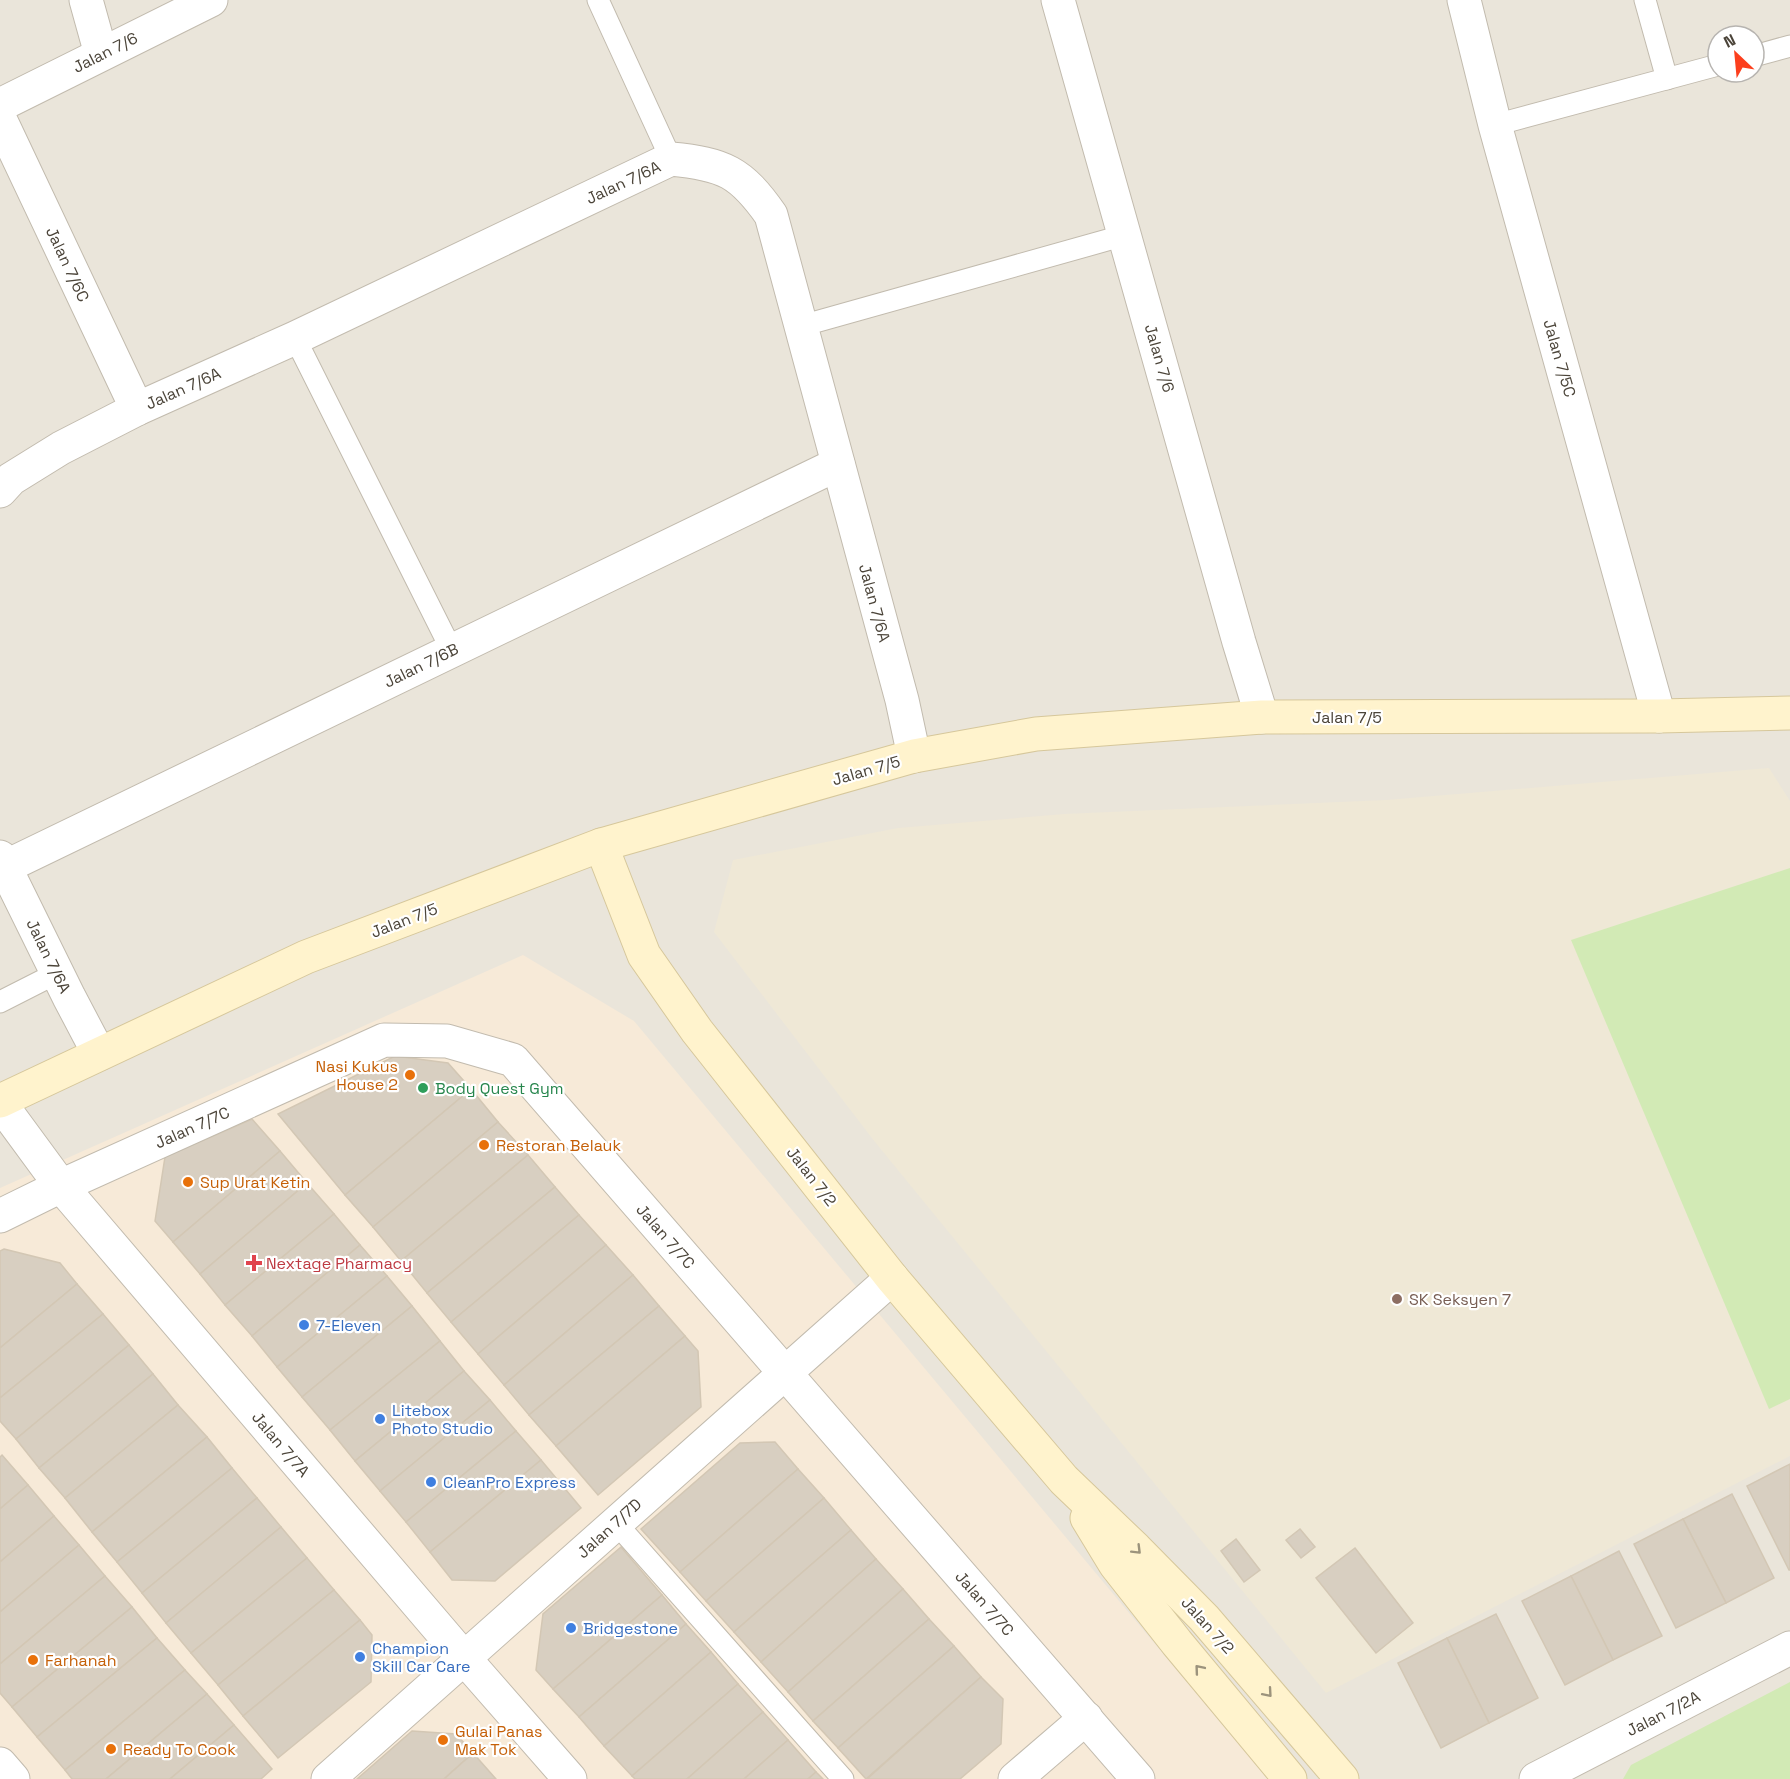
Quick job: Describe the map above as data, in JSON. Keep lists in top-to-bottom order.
{
  "streets": {
    "street": [
      "Jalan 7/6",
      "Jalan 7/6A",
      "Jalan 7/6C",
      "Jalan 7/5C",
      "Jalan 7/6B",
      "Jalan 7/5",
      "Jalan 7/7C",
      "Jalan 7/2",
      "Jalan 7/7A",
      "Jalan 7/7D",
      "Jalan 7/2A"
    ]
  },
  "crossings": [
    ["Jalan 7/6", "Jalan 7/5"],
    ["Jalan 7/6A", "Jalan 7/6C"],
    ["Jalan 7/6A", "Jalan 7/6B"],
    ["Jalan 7/6A", "Jalan 7/5"],
    ["Jalan 7/5C", "Jalan 7/5"],
    ["Jalan 7/5", "Jalan 7/2"],
    ["Jalan 7/5", "Jalan 7/7A"],
    ["Jalan 7/7C", "Jalan 7/7A"],
    ["Jalan 7/7C", "Jalan 7/7D"],
    ["Jalan 7/2", "Jalan 7/7D"],
    ["Jalan 7/7A", "Jalan 7/7D"]
  ],
  "places": {
    "other": [
      "Nasi Kukus House 2",
      "Body Quest Gym",
      "Restoran Belauk",
      "Sup Urat Ketin",
      "SK Seksyen 7",
      "7-Eleven",
      "Litebox Photo Studio",
      "CleanPro Express",
      "Bridgestone",
      "Champion Skill Car Care",
      "Farhanah",
      "Gulai Panas Mak Tok",
      "Ready To Cook"
    ],
    "health": ["Nextage Pharmacy"]
  },
  "north": "top left"
}
